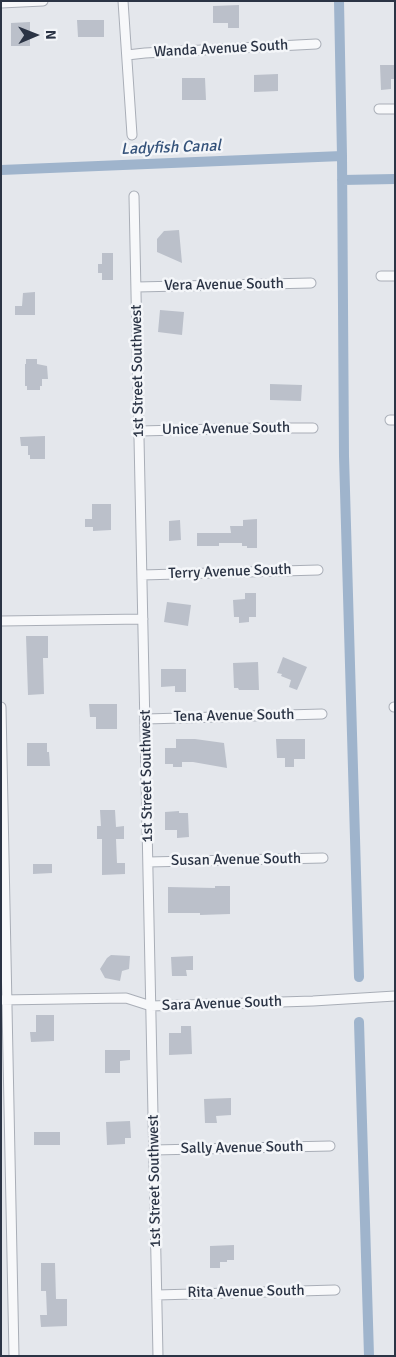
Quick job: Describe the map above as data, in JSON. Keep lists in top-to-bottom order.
{
  "streets": {
    "street": [
      "Wanda Avenue South",
      "Vera Avenue South",
      "1st Street Southwest",
      "Unice Avenue South",
      "Terry Avenue South",
      "Tena Avenue South",
      "Susan Avenue South",
      "Sara Avenue South",
      "Sally Avenue South",
      "Rita Avenue South"
    ]
  },
  "crossings": [
    ["Vera Avenue South", "1st Street Southwest"],
    ["1st Street Southwest", "Unice Avenue South"],
    ["1st Street Southwest", "Terry Avenue South"],
    ["1st Street Southwest", "Tena Avenue South"],
    ["1st Street Southwest", "Susan Avenue South"],
    ["1st Street Southwest", "Sara Avenue South"],
    ["1st Street Southwest", "Sally Avenue South"],
    ["1st Street Southwest", "Rita Avenue South"]
  ],
  "water": ["Ladyfish Canal"],
  "north": "right"
}
